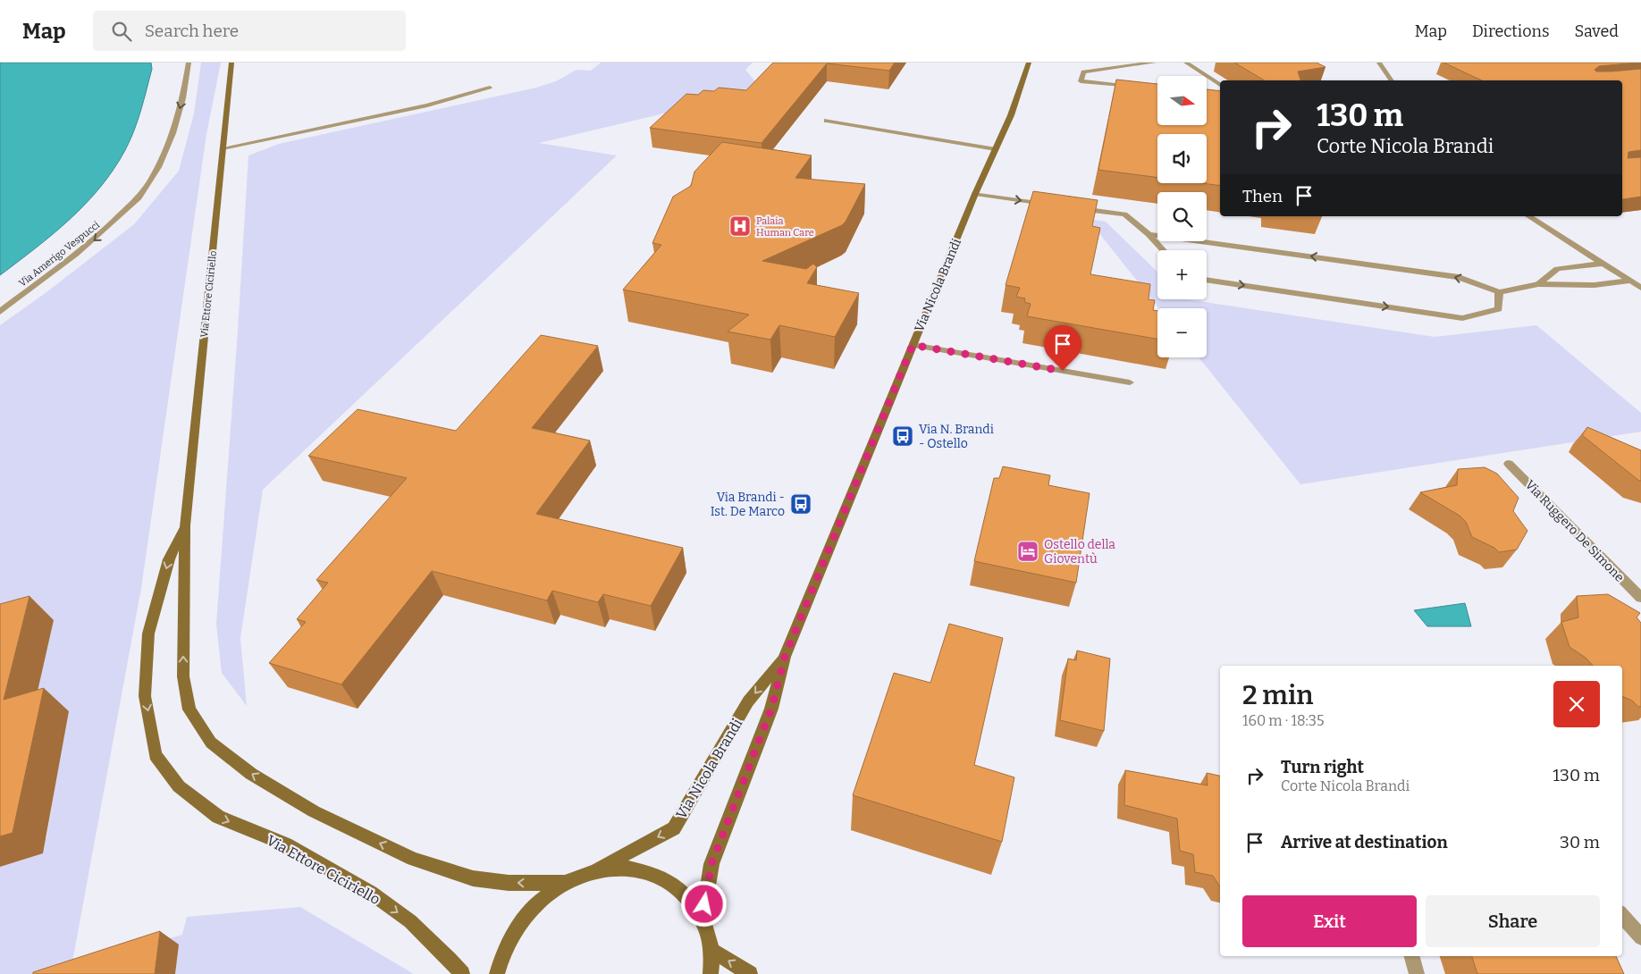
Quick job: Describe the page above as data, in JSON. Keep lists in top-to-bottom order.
{
  "streets": {
    "street": [
      "Via Amerigo Vespucci",
      "Via Nicola Brandi",
      "Via Ettore Ciciriello",
      "Via Ruggero De Simone"
    ]
  },
  "one_way": ["Via Amerigo Vespucci"],
  "places": {
    "hospital": ["Palaia Human Care"],
    "bus stop": ["Via N. Brandi - Ostello", "Via Brandi - Ist. De Marco"],
    "hotel": ["Ostello della Gioventù"]
  },
  "north": "right",
  "page": {
    "header": "Map",
    "search": "Search here",
    "nav": ["Map", "Directions", "Saved"],
    "map_buttons": ["+", "−"],
    "turn": ["130 m", "Corte Nicola Brandi"],
    "then": "Then",
    "heading": ["2 min", "160 m · 18:35"],
    "list": [
      {
        "name": "Turn right",
        "note": "Corte Nicola Brandi",
        "value": "130 m"
      },
      {
        "name": "Arrive at destination",
        "value": "30 m"
      }
    ],
    "buttons": ["Exit", "Share"]
  }
}
